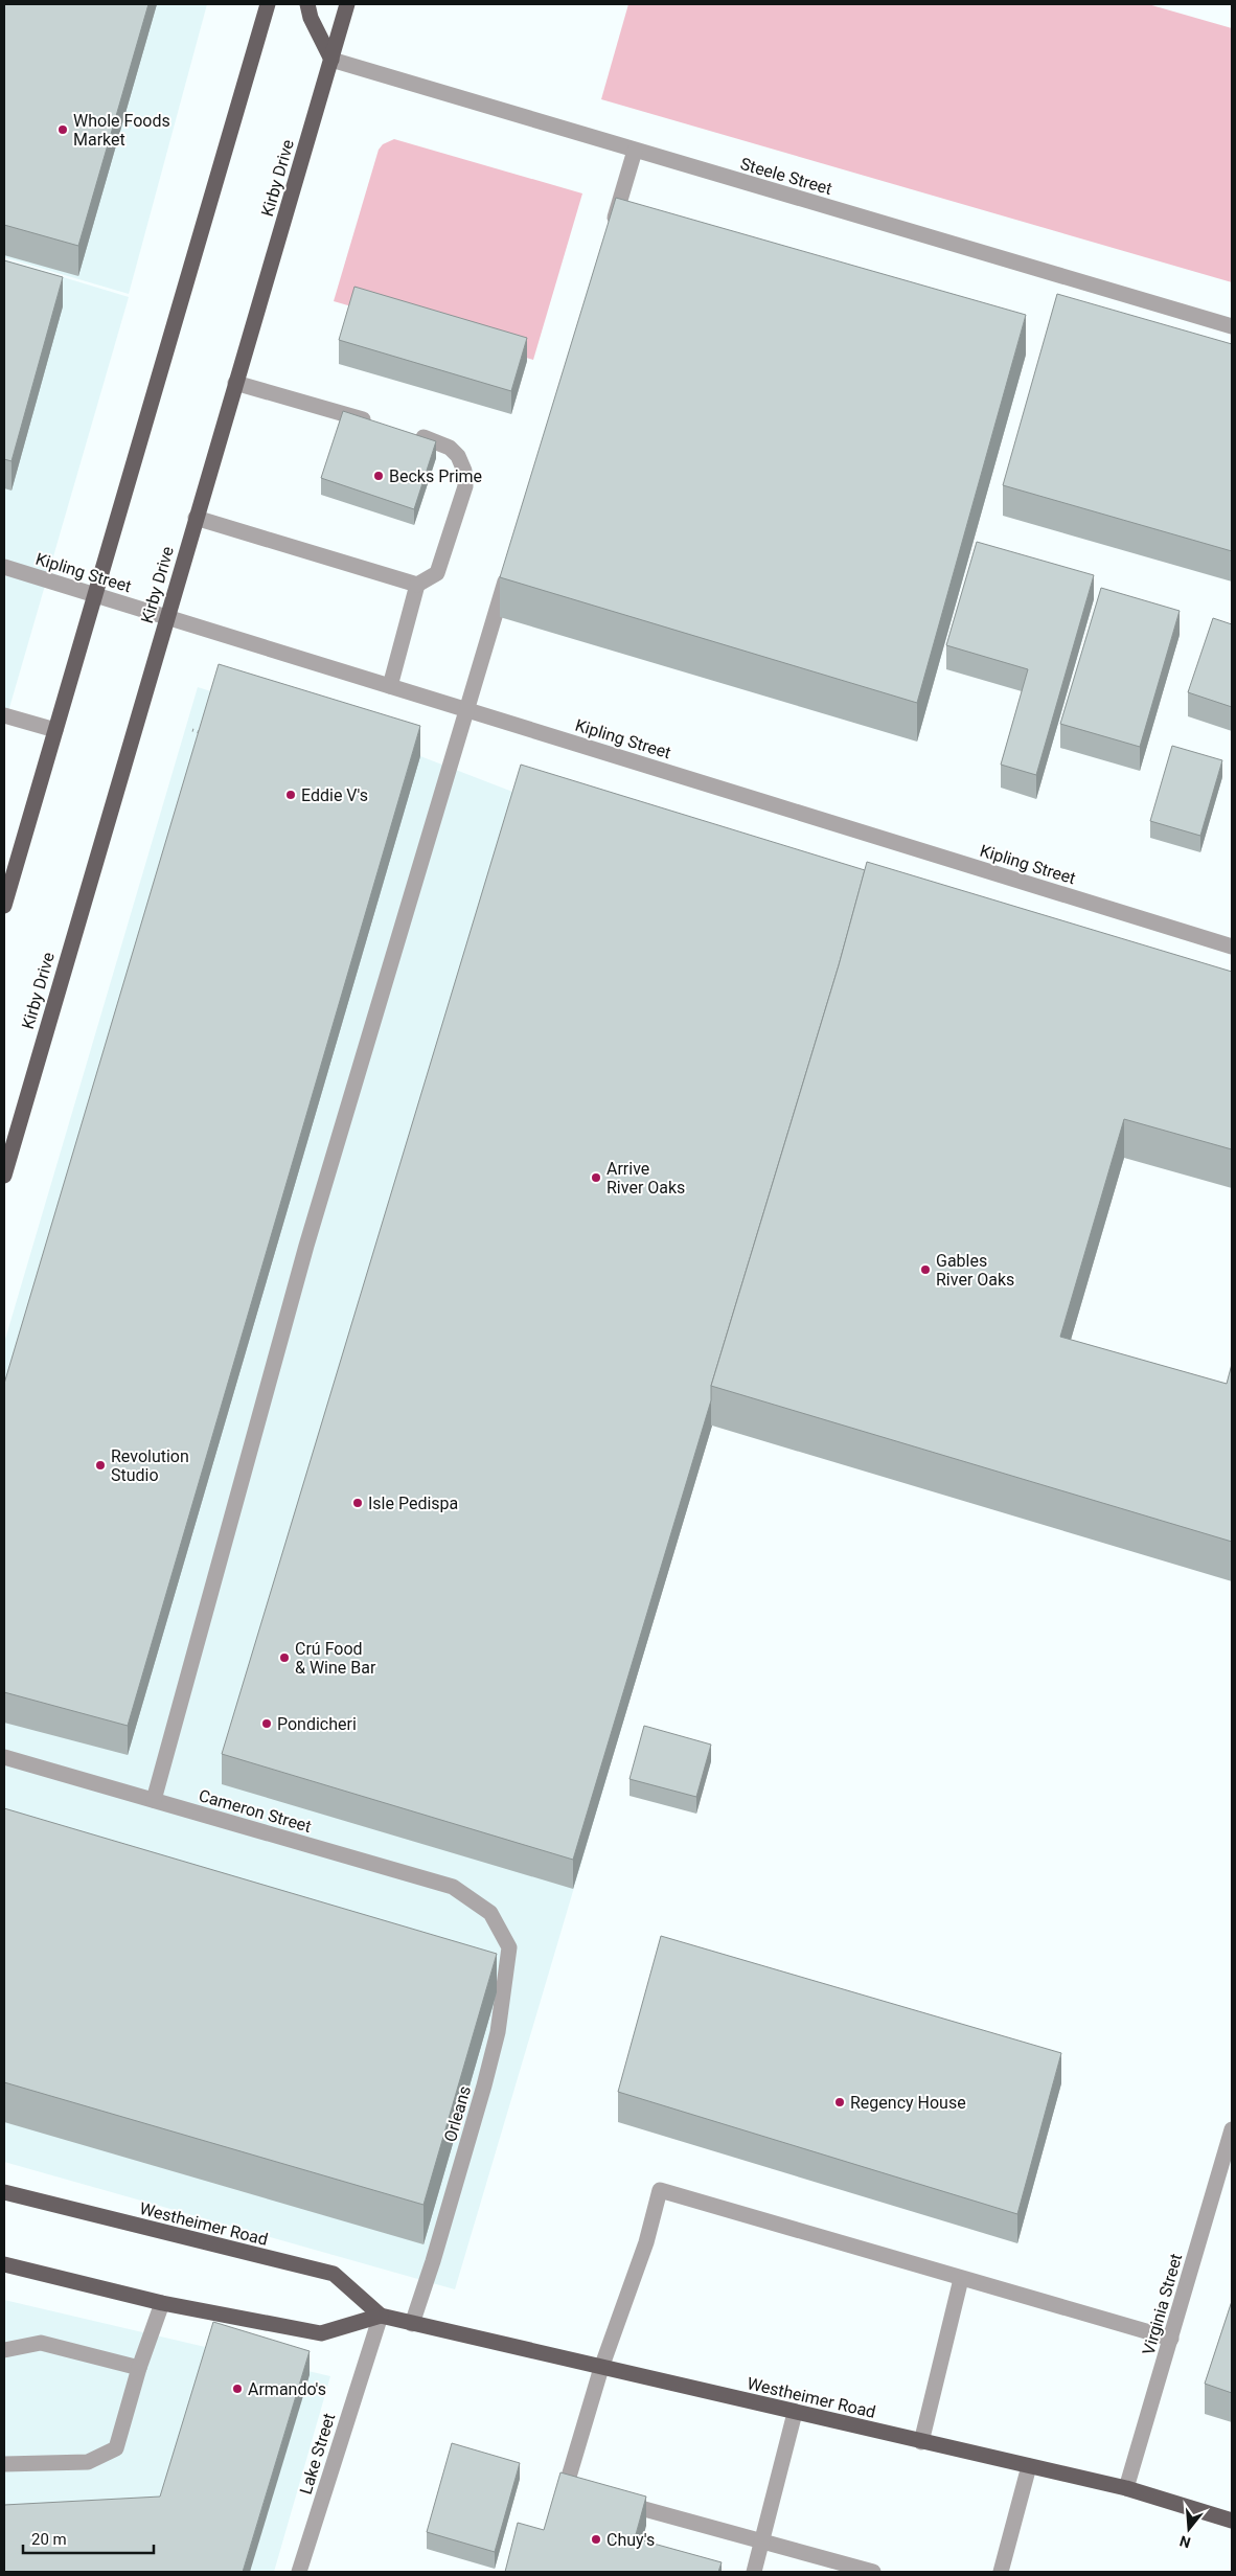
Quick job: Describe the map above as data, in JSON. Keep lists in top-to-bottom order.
{
  "streets": {
    "main road": ["Kirby Drive", "Westheimer Road"],
    "street": [
      "Steele Street",
      "Kipling Street",
      "Cameron Street",
      "Orleans",
      "Virginia Street",
      "Lake Street"
    ]
  },
  "crossings": [
    ["Steele Street", "Kirby Drive"],
    ["Kirby Drive", "Kipling Street"],
    ["Cameron Street", "Orleans"],
    ["Orleans", "Westheimer Road"],
    ["Westheimer Road", "Virginia Street"],
    ["Westheimer Road", "Lake Street"]
  ],
  "places": [
    "Whole Foods Market",
    "Becks Prime",
    "Eddie V's",
    "Arrive River Oaks",
    "Gables River Oaks",
    "Revolution Studio",
    "Isle Pedispa",
    "Crú Food & Wine Bar",
    "Pondicheri",
    "Regency House",
    "Armando's",
    "Chuy's"
  ],
  "scale_bar": "20 m",
  "north": "bottom"
}
